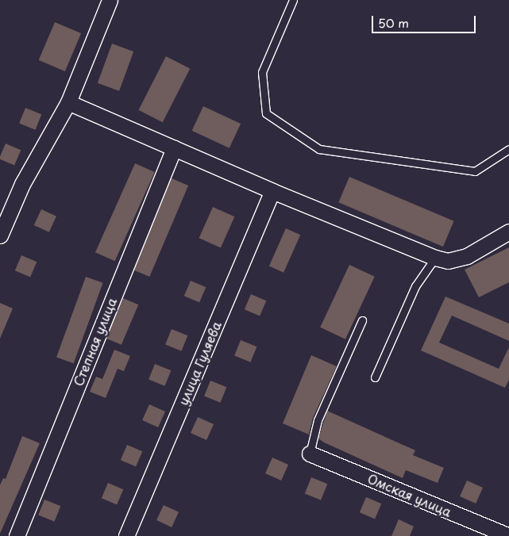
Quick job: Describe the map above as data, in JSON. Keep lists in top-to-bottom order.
{
  "streets": {
    "street": ["Степная улица", "улица Гуляева", "Омская улица"]
  },
  "scale_bar": "50 m"
}
